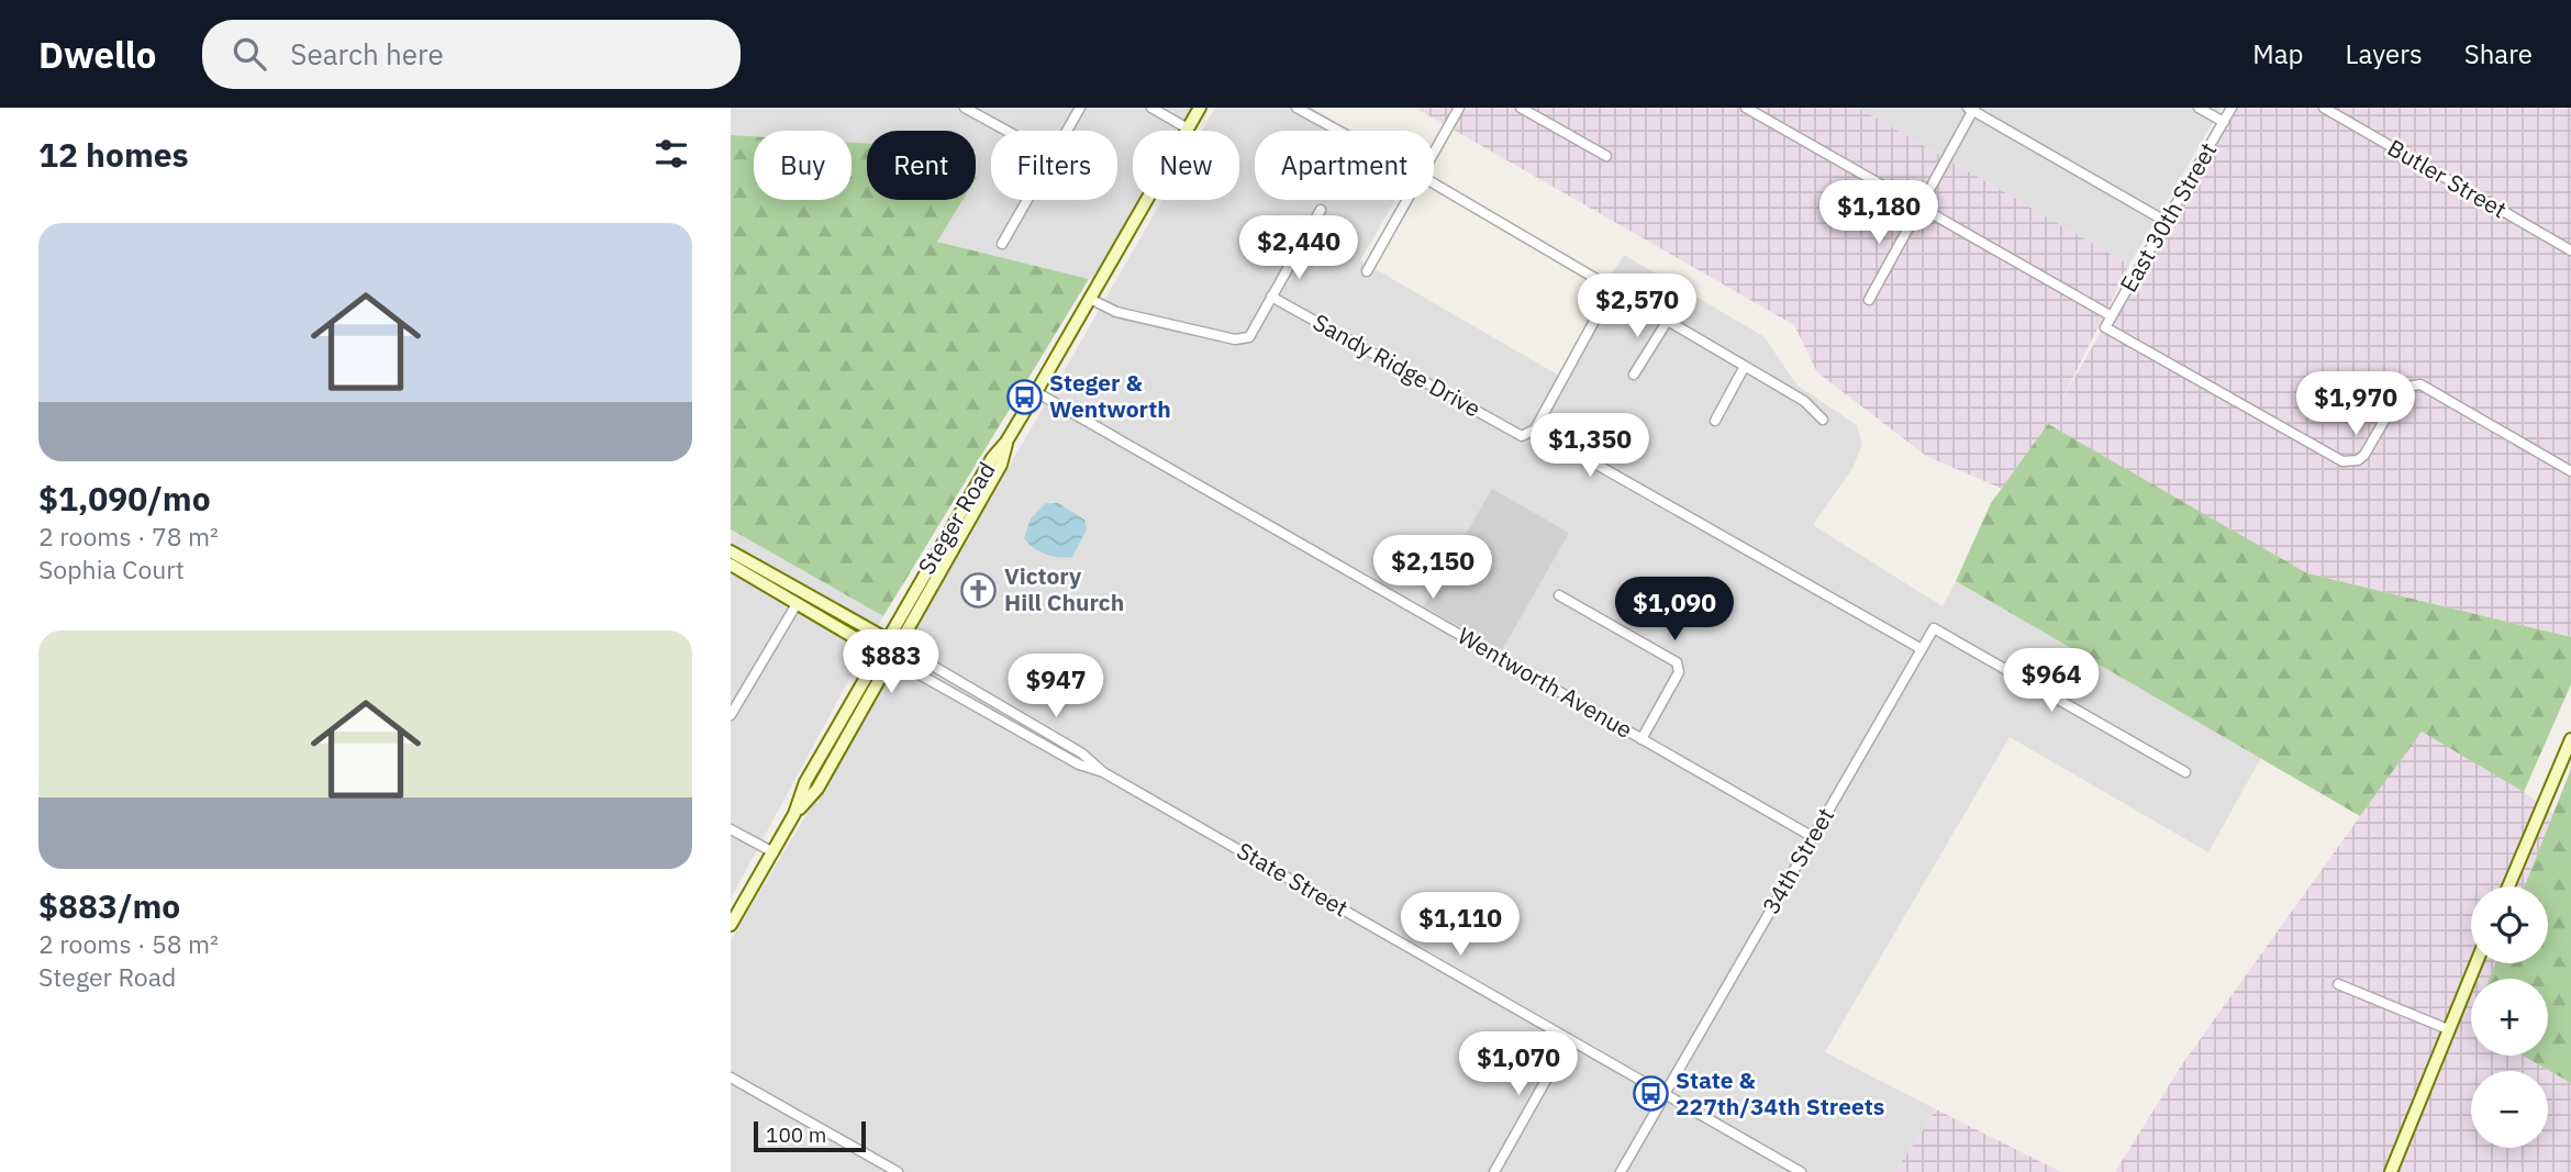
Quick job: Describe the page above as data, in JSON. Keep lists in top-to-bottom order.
{
  "streets": {
    "street": [
      "Butler Street",
      "East 30th Street",
      "Sandy Ridge Drive",
      "Steger Road",
      "Wentworth Avenue",
      "34th Street",
      "State Street"
    ]
  },
  "crossings": [
    ["Sandy Ridge Drive", "34th Street"],
    ["Steger Road", "State Street"],
    ["Wentworth Avenue", "34th Street"],
    ["34th Street", "State Street"]
  ],
  "places": {
    "bus stop": ["Steger & Wentworth", "State & 227th/34th Streets"],
    "church": ["Victory Hill Church"]
  },
  "scale_bar": "100 m",
  "page": {
    "header": "Dwello",
    "search": "Search here",
    "nav": ["Map", "Layers", "Share"],
    "heading": "12 homes",
    "chip": [
      "Buy",
      "Rent",
      "Filters",
      "New",
      "Apartment"
    ],
    "price": [
      "$1,180",
      "$2,440",
      "$2,570",
      "$1,970",
      "$1,350",
      "$2,150",
      "$1,090",
      "$883",
      "$964",
      "$947",
      "$1,110",
      "$1,070"
    ],
    "list": [
      {
        "name": "$1,090/mo",
        "note": "2 rooms · 78 m² · Sophia Court"
      },
      {
        "name": "$883/mo",
        "note": "2 rooms · 58 m² · Steger Road"
      }
    ],
    "map_buttons": ["+", "−"],
    "scale": "100 m"
  }
}
